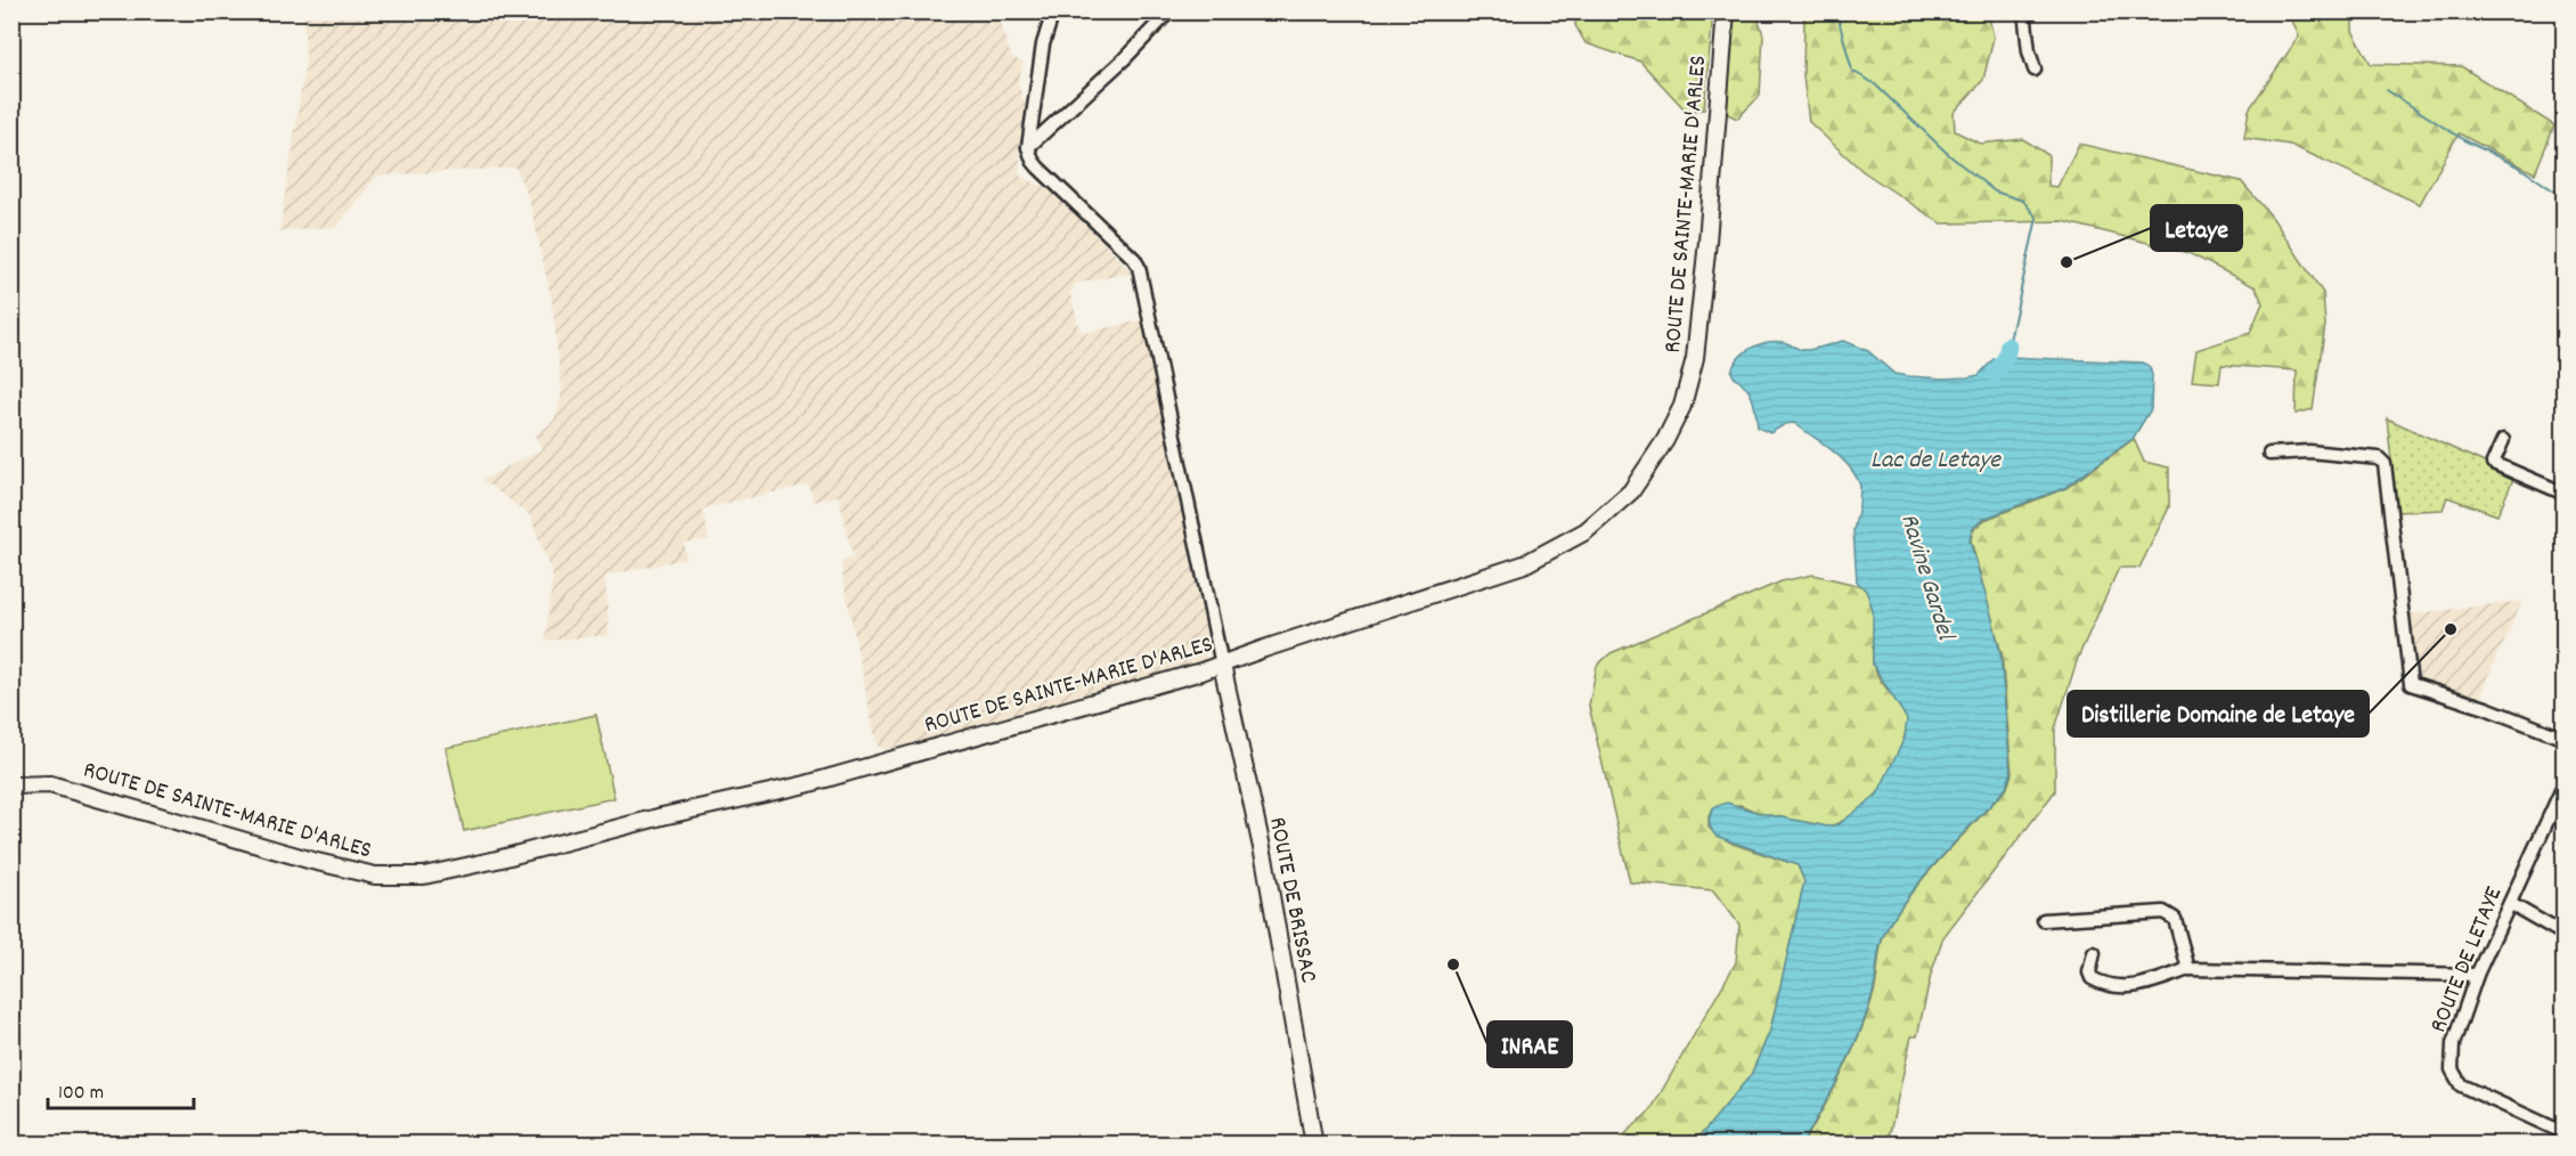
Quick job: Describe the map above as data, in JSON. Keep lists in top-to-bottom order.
{
  "streets": {
    "main road": ["ROUTE DE SAINTE-MARIE D'ARLES", "ROUTE DE BRISSAC"],
    "street": ["ROUTE DE LETAYE"]
  },
  "crossings": [
    ["ROUTE DE SAINTE-MARIE D'ARLES", "ROUTE DE BRISSAC"]
  ],
  "water": ["Lac de Letaye", "Ravine Gardel"],
  "places": ["Letaye", "Distillerie Domaine de Letaye", "INRAE"],
  "scale_bar": "100 m"
}
